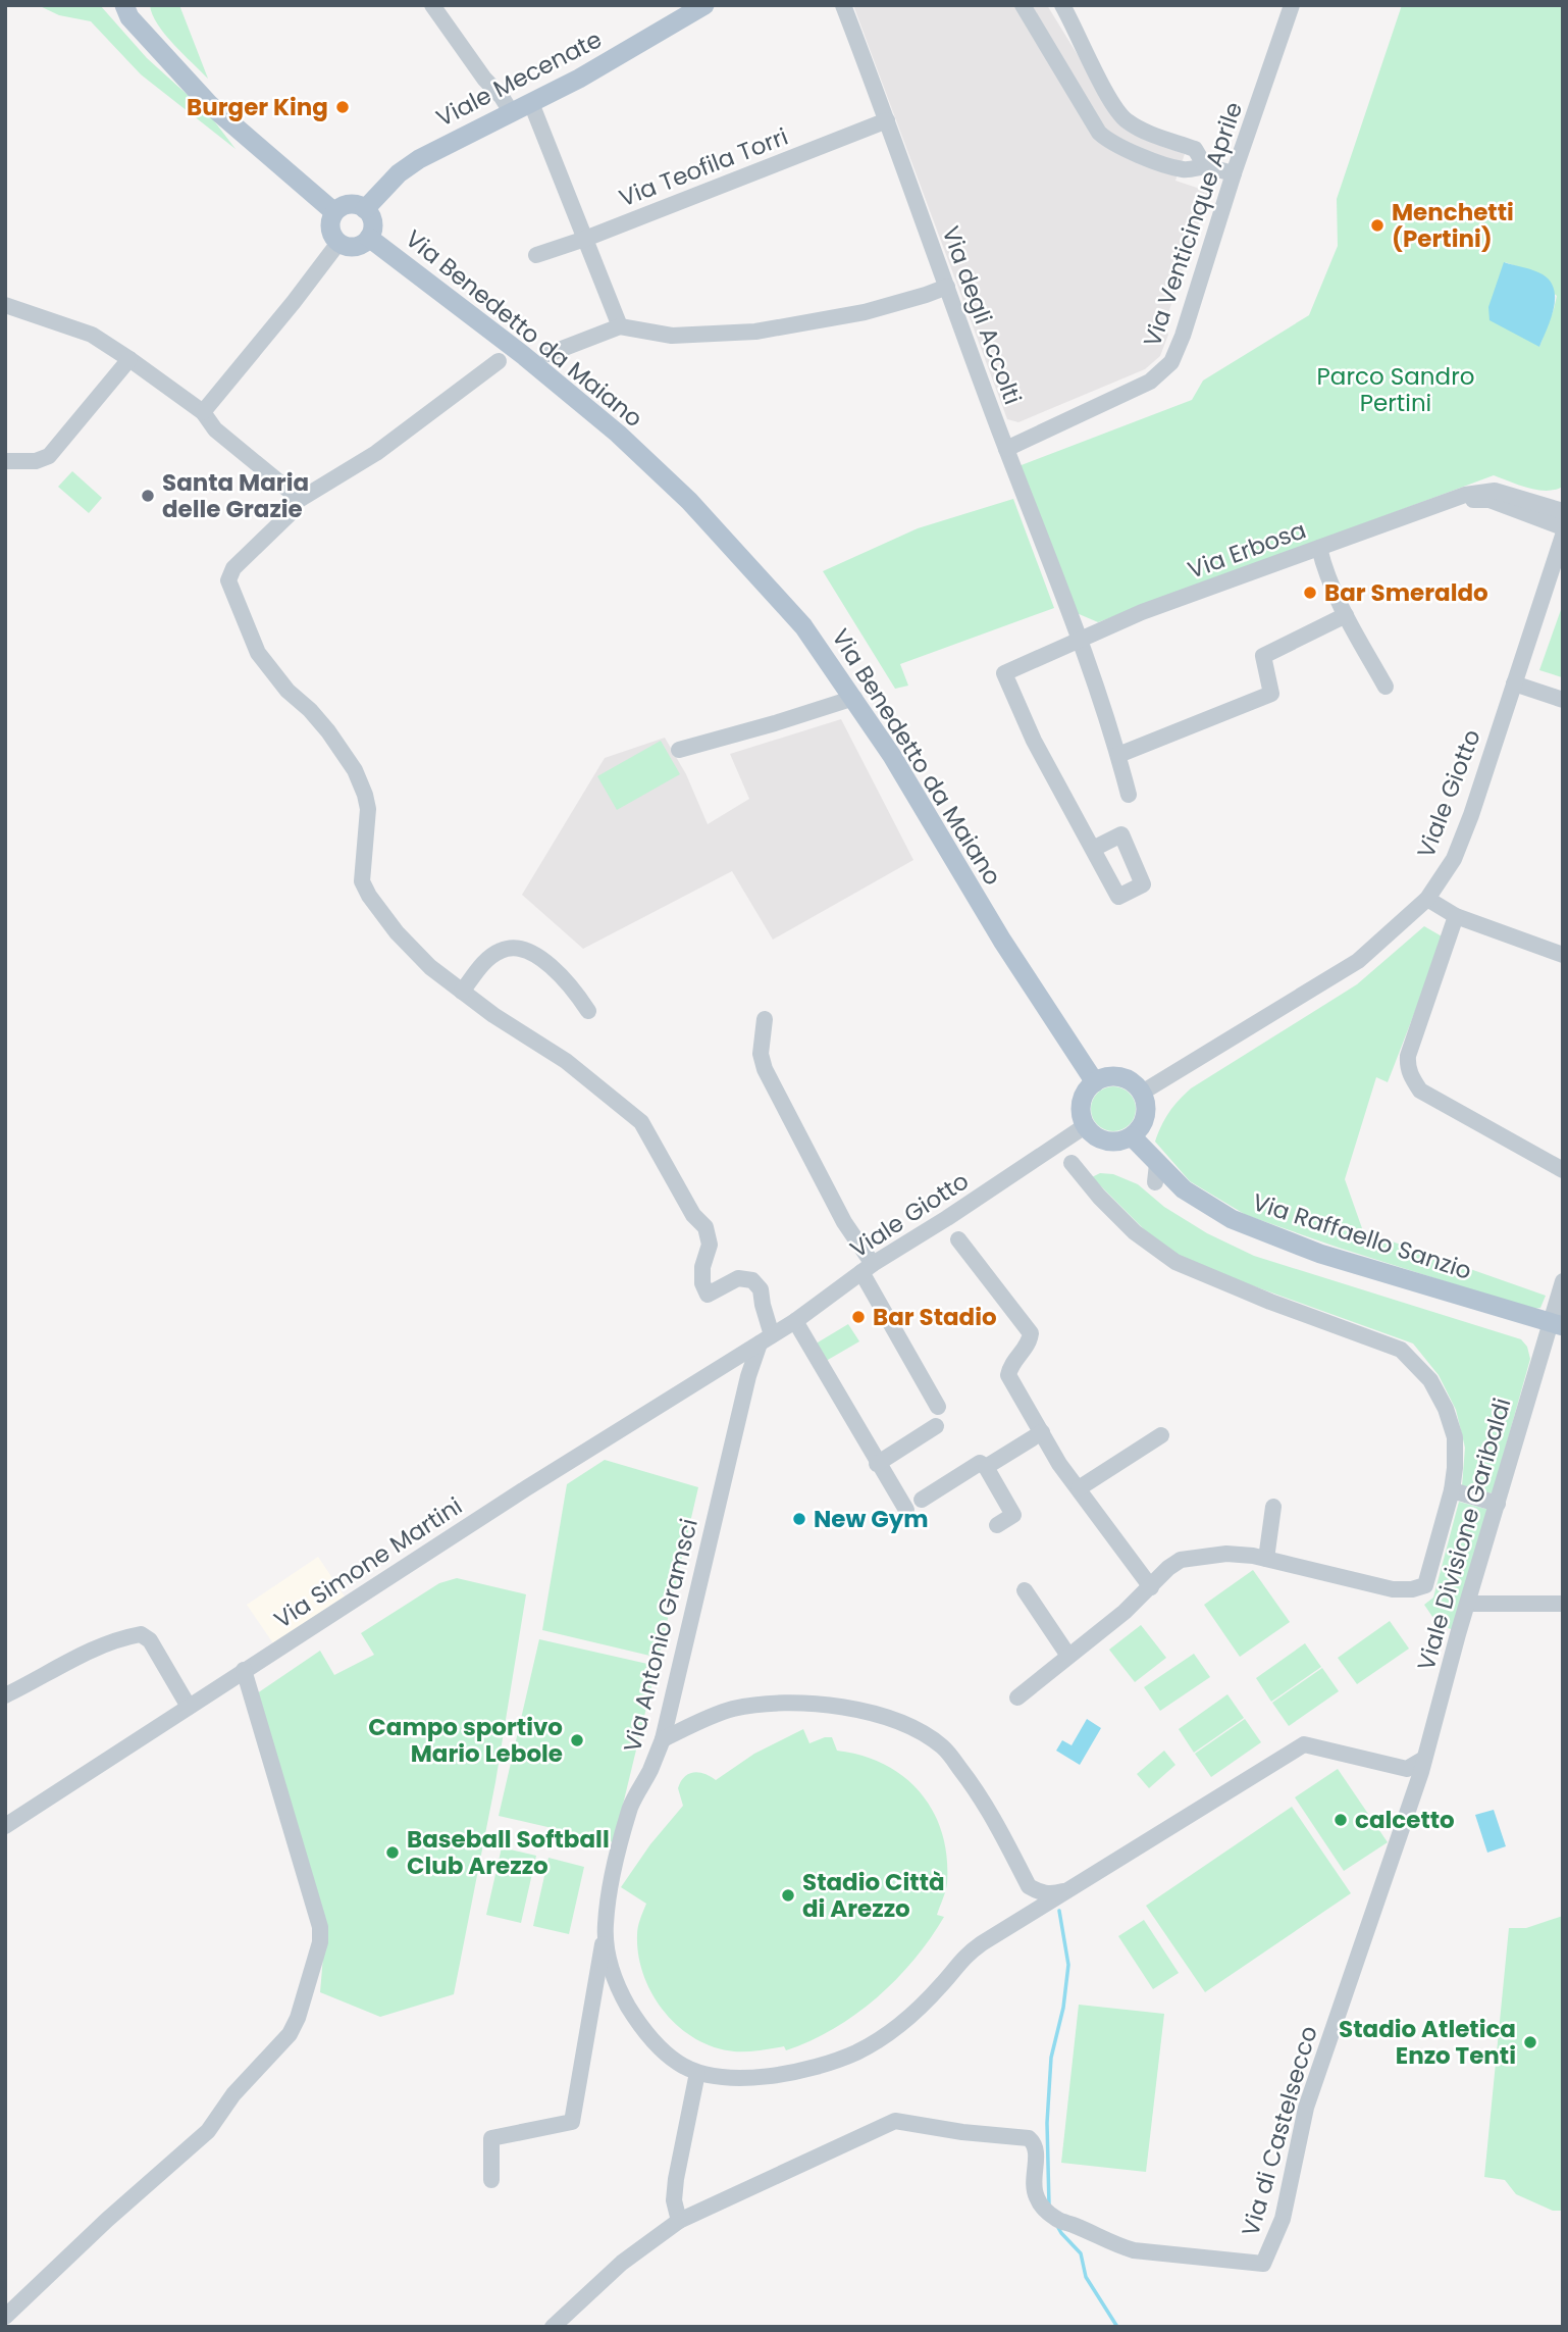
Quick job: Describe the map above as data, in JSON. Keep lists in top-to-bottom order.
{
  "streets": {
    "main road": ["Viale Mecenate", "Via Benedetto da Maiano", "Via Raffaello Sanzio"],
    "street": [
      "Via Teofila Torri",
      "Via Venticinque Aprile",
      "Via degli Accolti",
      "Via Erbosa",
      "Viale Giotto",
      "Viale Divisione Garibaldi",
      "Via Simone Martini",
      "Via Antonio Gramsci",
      "Via di Castelsecco"
    ]
  },
  "crossings": [
    ["Viale Mecenate", "Via Benedetto da Maiano"],
    ["Via Teofila Torri", "Via degli Accolti"],
    ["Via Venticinque Aprile", "Via degli Accolti"],
    ["Via degli Accolti", "Via Erbosa"],
    ["Via Benedetto da Maiano", "Viale Giotto"],
    ["Via Benedetto da Maiano", "Via Raffaello Sanzio"],
    ["Viale Giotto", "Via Raffaello Sanzio"],
    ["Viale Giotto", "Via Simone Martini"],
    ["Viale Giotto", "Via Antonio Gramsci"],
    ["Via Raffaello Sanzio", "Viale Divisione Garibaldi"],
    ["Viale Divisione Garibaldi", "Via di Castelsecco"],
    ["Via Simone Martini", "Via Antonio Gramsci"]
  ],
  "parks": ["Parco Sandro Pertini"],
  "places": [
    "Burger King",
    "Menchetti (Pertini)",
    "Santa Maria delle Grazie",
    "Bar Smeraldo",
    "Bar Stadio",
    "New Gym",
    "Campo sportivo Mario Lebole",
    "calcetto",
    "Baseball Softball Club Arezzo",
    "Stadio Città di Arezzo",
    "Stadio Atletica Enzo Tenti"
  ]
}
